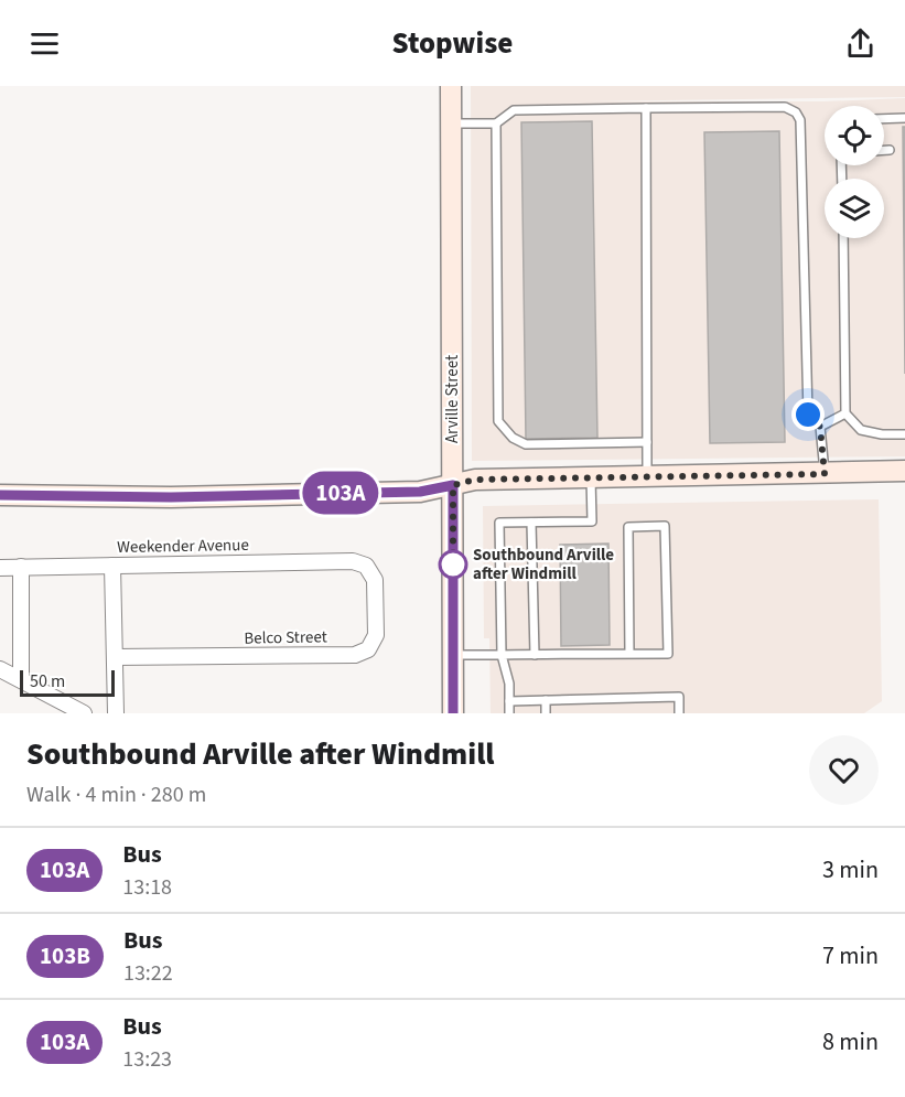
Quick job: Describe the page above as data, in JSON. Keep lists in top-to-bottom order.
{
  "streets": {
    "street": ["Arville Street", "Weekender Avenue", "Belco Street"]
  },
  "crossings": [
    ["Weekender Avenue", "Belco Street"]
  ],
  "places": ["Southbound Arville after Windmill"],
  "lines": ["bus line 103A"],
  "scale_bar": "50 m",
  "page": {
    "header": "Stopwise",
    "on_map": "103A",
    "scale": "50 m",
    "heading": ["Southbound Arville after Windmill", "Walk · 4 min · 280 m"],
    "list": [
      {
        "mark": "103A",
        "name": "Bus",
        "note": "13:18",
        "value": "3 min"
      },
      {
        "mark": "103B",
        "name": "Bus",
        "note": "13:22",
        "value": "7 min"
      },
      {
        "mark": "103A",
        "name": "Bus",
        "note": "13:23",
        "value": "8 min"
      }
    ]
  }
}
